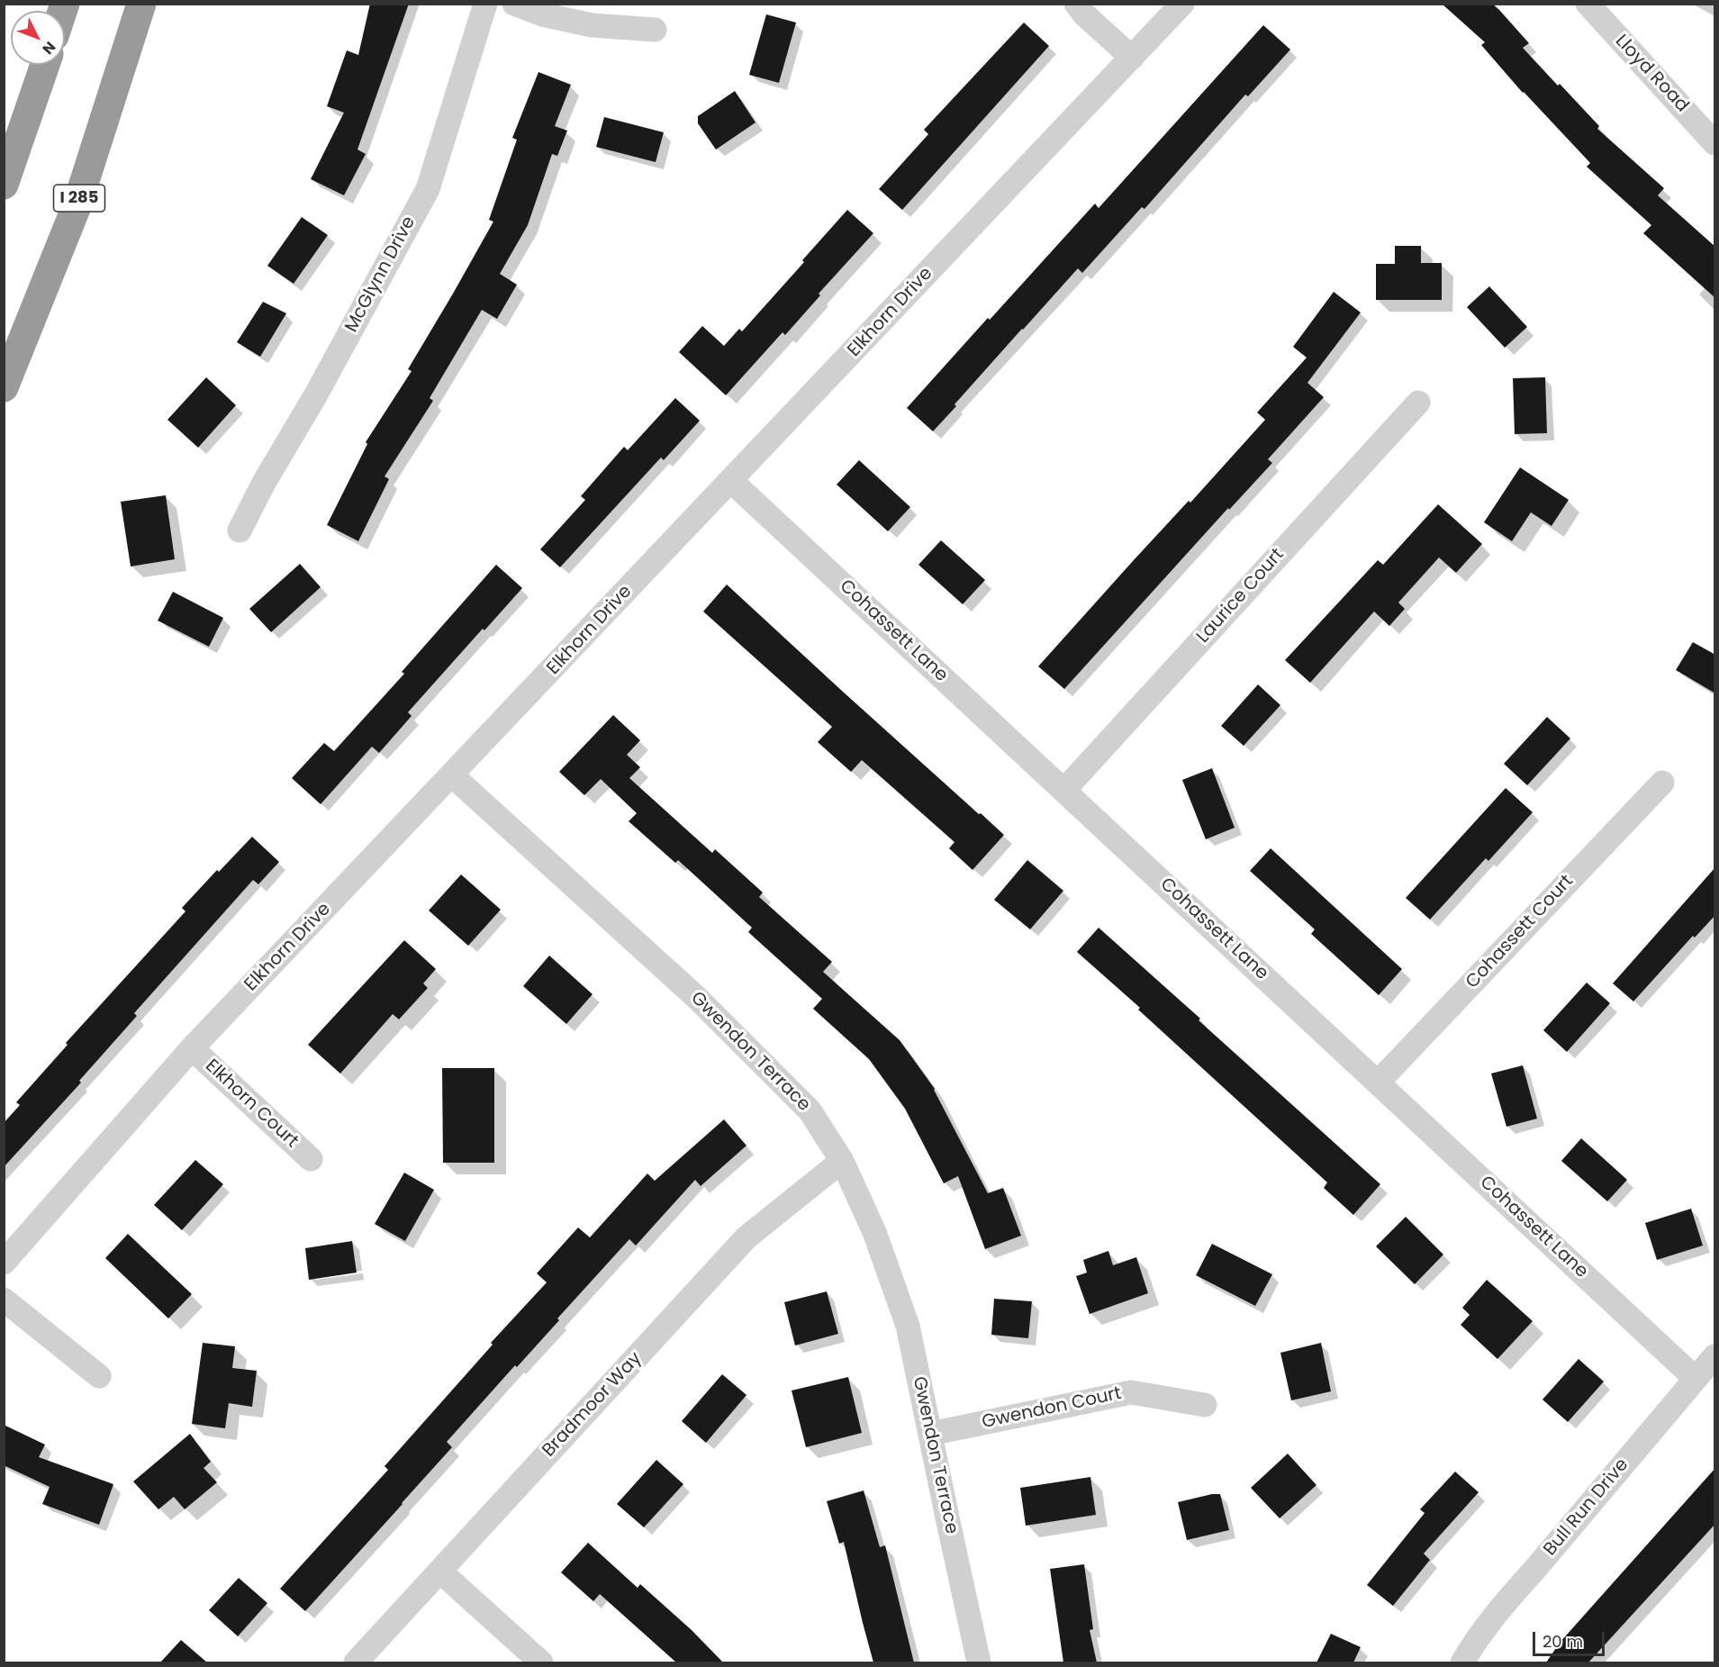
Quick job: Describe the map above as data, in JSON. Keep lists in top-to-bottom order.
{
  "streets": {
    "highway": ["I 285"],
    "street": [
      "Lloyd Road",
      "McGlynn Drive",
      "Elkhorn Drive",
      "Laurice Court",
      "Cohassett Lane",
      "Cohassett Court",
      "Gwendon Terrace",
      "Elkhorn Court",
      "Bradmoor Way",
      "Gwendon Court",
      "Bull Run Drive"
    ]
  },
  "crossings": [
    ["Elkhorn Drive", "Cohassett Lane"],
    ["Elkhorn Drive", "Gwendon Terrace"],
    ["Elkhorn Drive", "Elkhorn Court"],
    ["Laurice Court", "Cohassett Lane"],
    ["Cohassett Lane", "Cohassett Court"],
    ["Cohassett Lane", "Bull Run Drive"],
    ["Gwendon Terrace", "Bradmoor Way"],
    ["Gwendon Terrace", "Gwendon Court"]
  ],
  "scale_bar": "20 m",
  "north": "bottom right"
}
